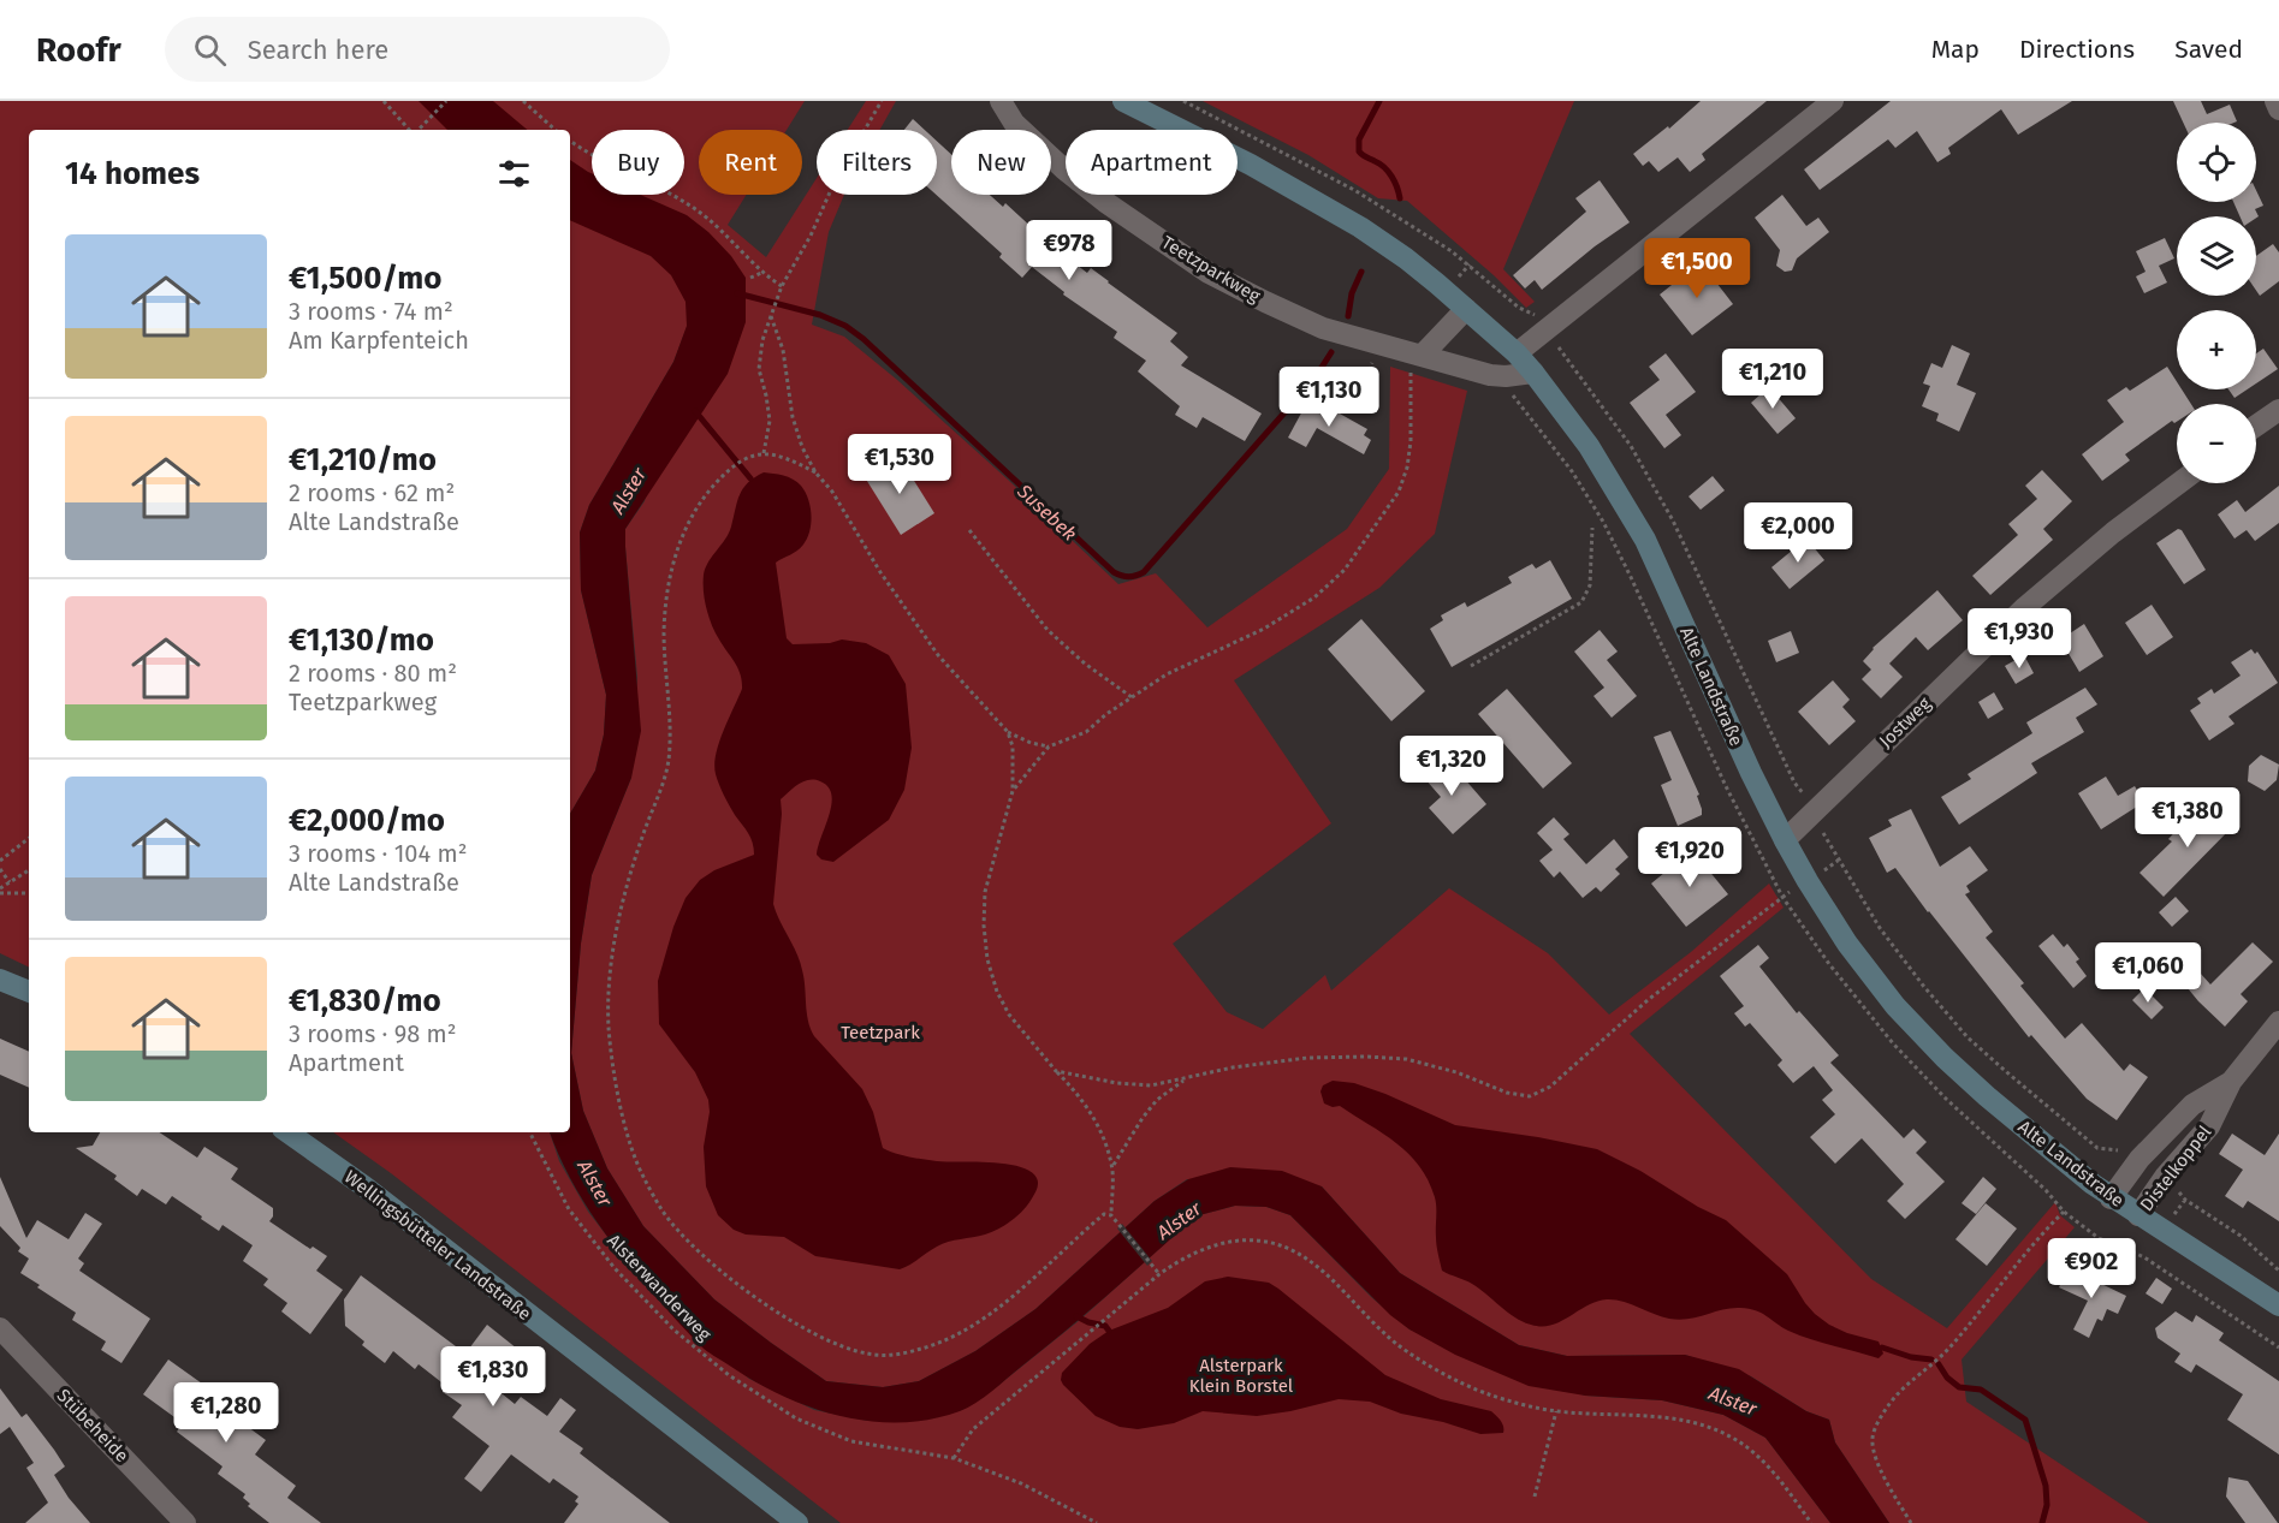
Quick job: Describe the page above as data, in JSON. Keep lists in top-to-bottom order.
{
  "streets": {
    "main road": ["Alte Landstraße", "Wellingsbütteler Landstraße"],
    "street": [
      "Teetzparkweg",
      "Jostweg",
      "Distelkoppel",
      "Stübeheide"
    ],
    "path": ["Alsterwanderweg"]
  },
  "crossings": [
    ["Teetzparkweg", "Alte Landstraße"],
    ["Alte Landstraße", "Jostweg"],
    ["Alte Landstraße", "Distelkoppel"]
  ],
  "water": ["Alster", "Susebek"],
  "parks": ["Teetzpark", "Alsterpark Klein Borstel"],
  "page": {
    "header": "Roofr",
    "search": "Search here",
    "nav": ["Map", "Directions", "Saved"],
    "map_buttons": ["+", "−"],
    "chip": [
      "Buy",
      "Rent",
      "Filters",
      "New",
      "Apartment"
    ],
    "heading": "14 homes",
    "list": [
      {
        "name": "€1,500/mo",
        "note": "3 rooms · 74 m² · Am Karpfenteich"
      },
      {
        "name": "€1,210/mo",
        "note": "2 rooms · 62 m² · Alte Landstraße"
      },
      {
        "name": "€1,130/mo",
        "note": "2 rooms · 80 m² · Teetzparkweg"
      },
      {
        "name": "€2,000/mo",
        "note": "3 rooms · 104 m² · Alte Landstraße"
      },
      {
        "name": "€1,830/mo",
        "note": "3 rooms · 98 m² · Apartment"
      }
    ],
    "price": [
      "€978",
      "€1,500",
      "€1,210",
      "€1,130",
      "€1,530",
      "€2,000",
      "€1,930",
      "€1,320",
      "€1,380",
      "€1,920",
      "€1,060",
      "€902",
      "€1,830",
      "€1,280"
    ]
  }
}
